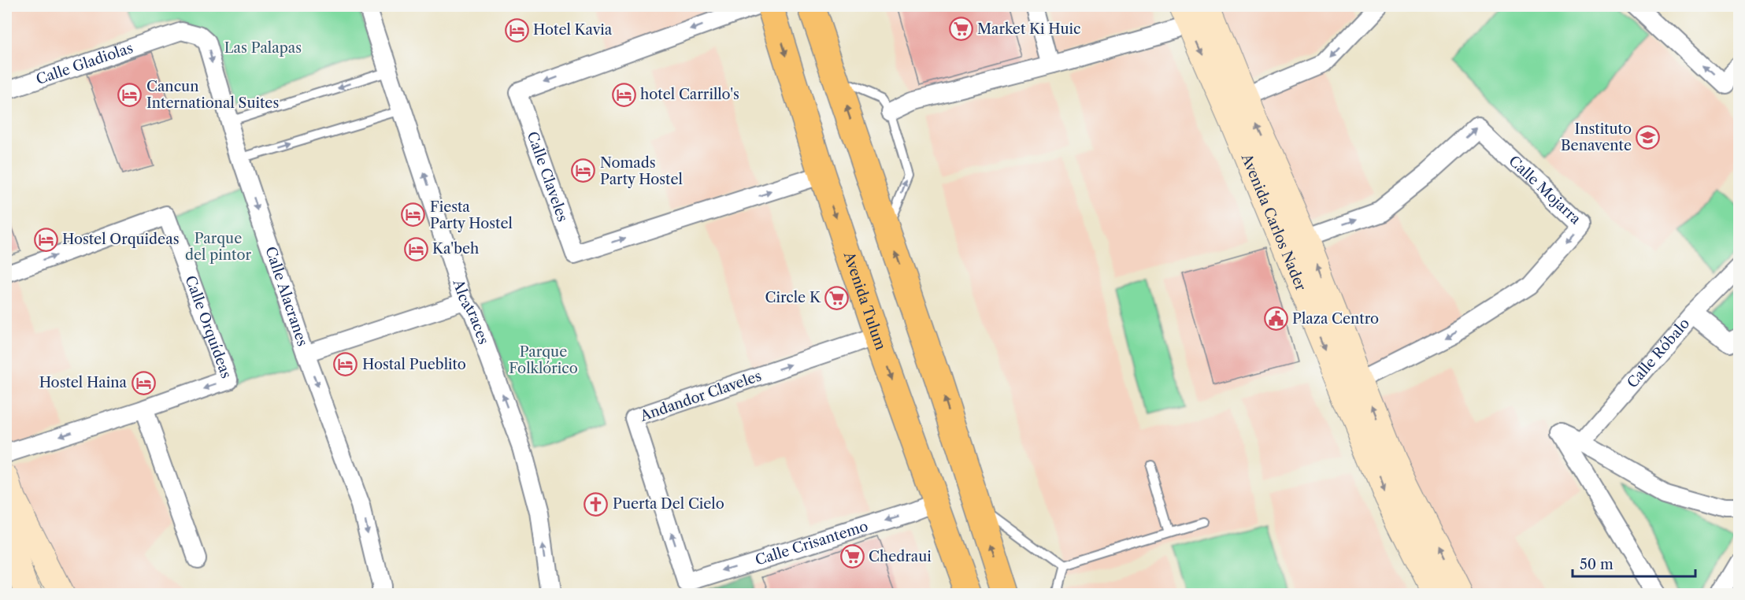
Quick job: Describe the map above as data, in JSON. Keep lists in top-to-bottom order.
{
  "streets": {
    "main road": ["Avenida Tulum"],
    "street": [
      "Calle Gladiolas",
      "Calle Claveles",
      "Calle Mojarra",
      "Avenida Carlos Nader",
      "Calle Alacranes",
      "Alcatraces",
      "Calle Orquídeas",
      "Calle Róbalo",
      "Andandor Claveles",
      "Calle Crisantemo"
    ]
  },
  "crossings": [
    ["Calle Gladiolas", "Calle Alacranes"],
    ["Calle Claveles", "Avenida Tulum"],
    ["Calle Mojarra", "Avenida Carlos Nader"],
    ["Avenida Tulum", "Andandor Claveles"],
    ["Avenida Tulum", "Calle Crisantemo"],
    ["Andandor Claveles", "Calle Crisantemo"]
  ],
  "one_way": ["Calle Alacranes", "Alcatraces", "Calle Crisantemo"],
  "parks": ["Las Palapas", "Parque del pintor", "Parque Folklórico"],
  "places": {
    "supermarket": ["Market Ki Huic", "Circle K", "Chedraui"],
    "hotel": [
      "Hotel Kavia",
      "Cancun International Suites",
      "hotel Carrillo's",
      "Nomads Party Hostel",
      "Fiesta Party Hostel",
      "Hostel Orquideas",
      "Ka'beh",
      "Hostal Pueblito",
      "Hostel Haina"
    ],
    "school or university": ["Instituto Benavente"],
    "public building": ["Plaza Centro"],
    "church": ["Puerta Del Cielo"]
  },
  "scale_bar": "50 m"
}
